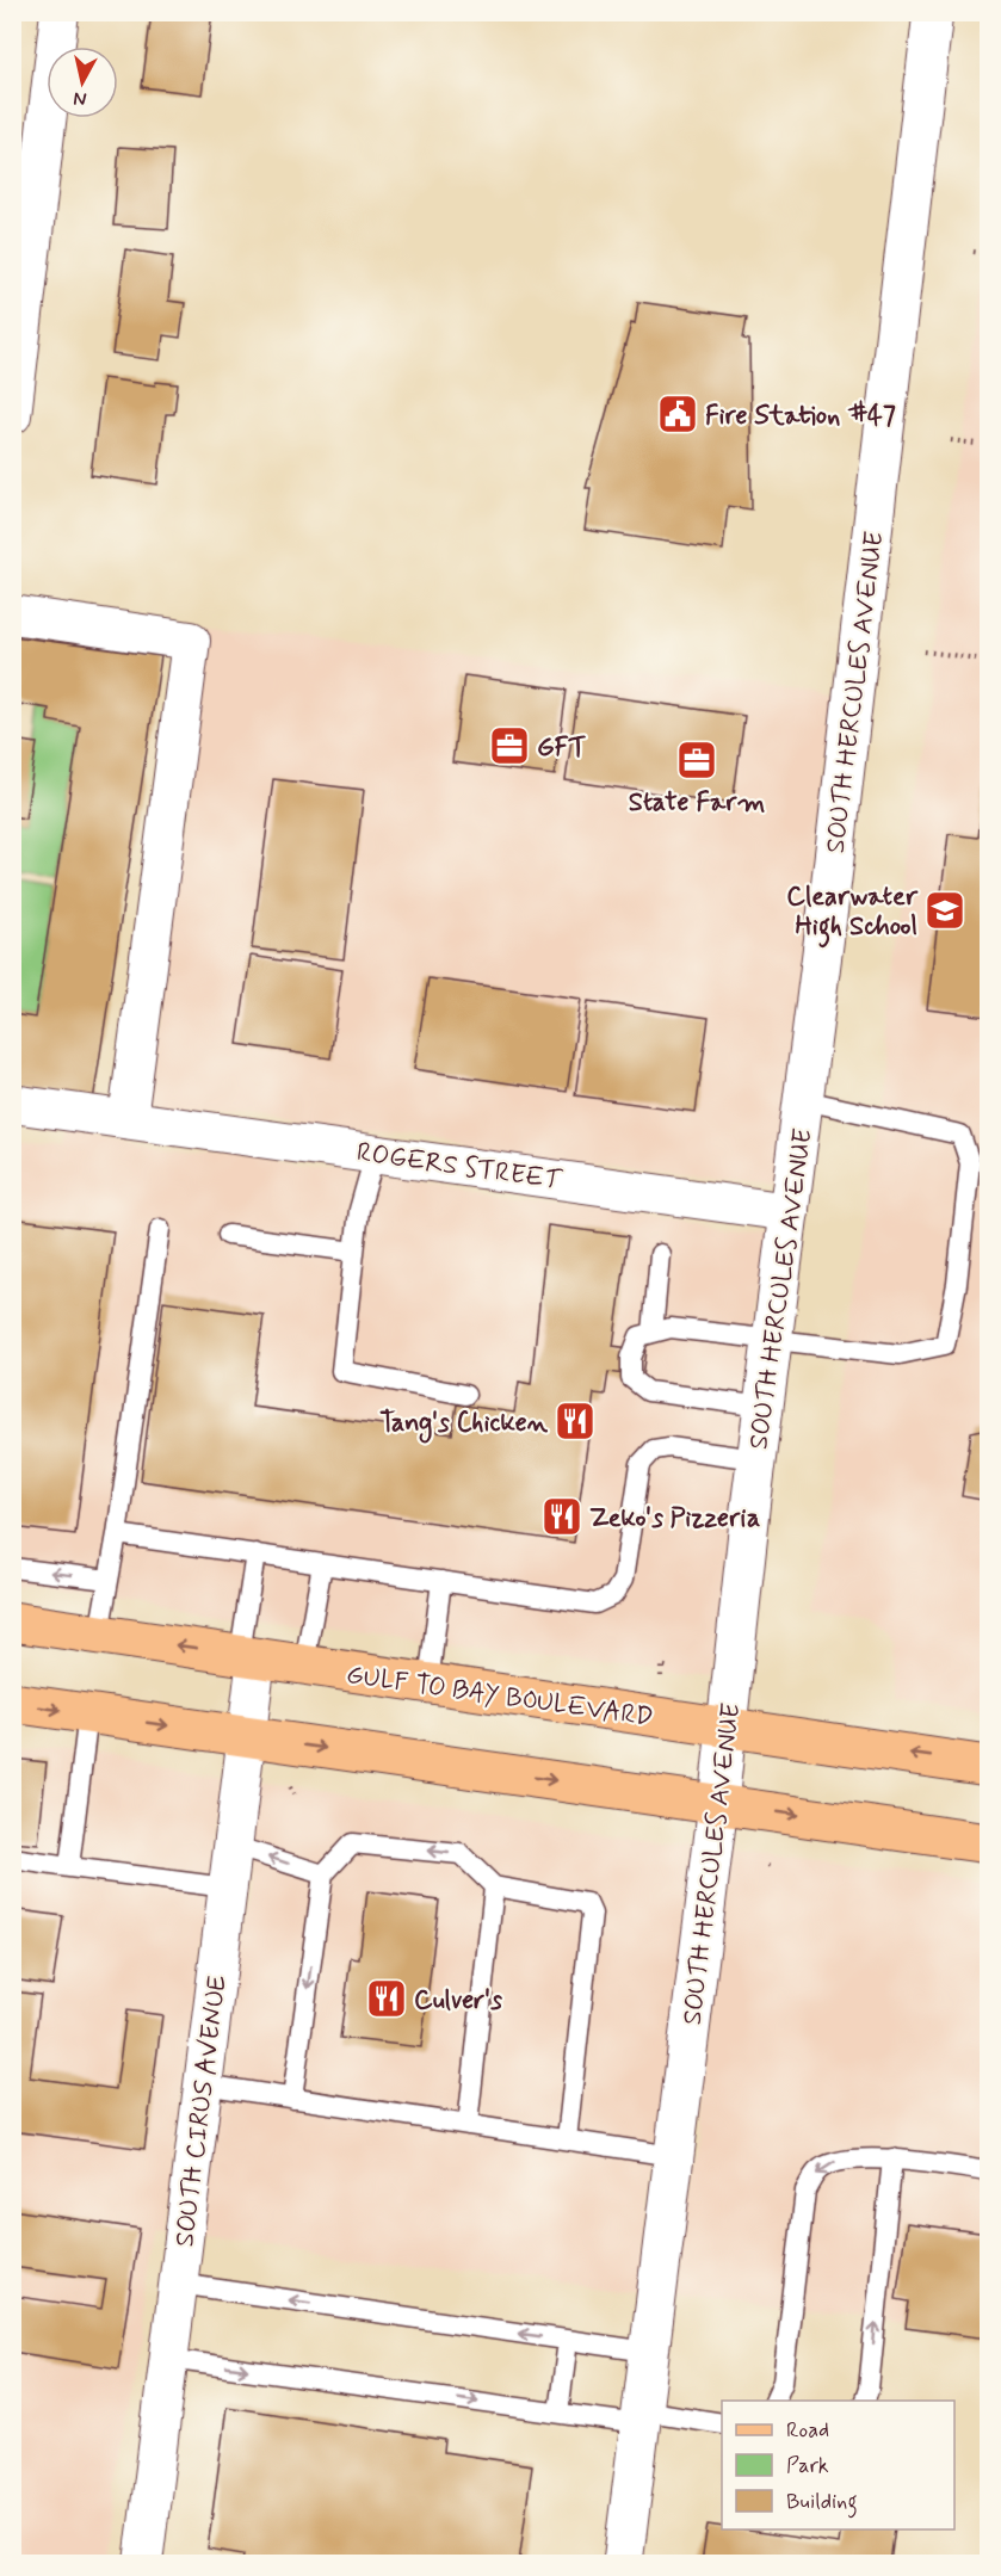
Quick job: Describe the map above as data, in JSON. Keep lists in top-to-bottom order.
{
  "streets": {
    "main road": ["GULF TO BAY BOULEVARD"],
    "street": ["SOUTH HERCULES AVENUE", "ROGERS STREET", "SOUTH CIRUS AVENUE"]
  },
  "crossings": [
    ["SOUTH HERCULES AVENUE", "ROGERS STREET"],
    ["SOUTH HERCULES AVENUE", "GULF TO BAY BOULEVARD"],
    ["GULF TO BAY BOULEVARD", "SOUTH CIRUS AVENUE"]
  ],
  "places": {
    "public building": ["Fire Station #47"],
    "office": ["GFT", "State Farm"],
    "school or university": ["Clearwater High School"],
    "restaurant": ["Tang's Chicken", "Zeko's Pizzeria", "Culver's"]
  },
  "legend": ["Road", "Park", "Building"],
  "north": "bottom"
}
